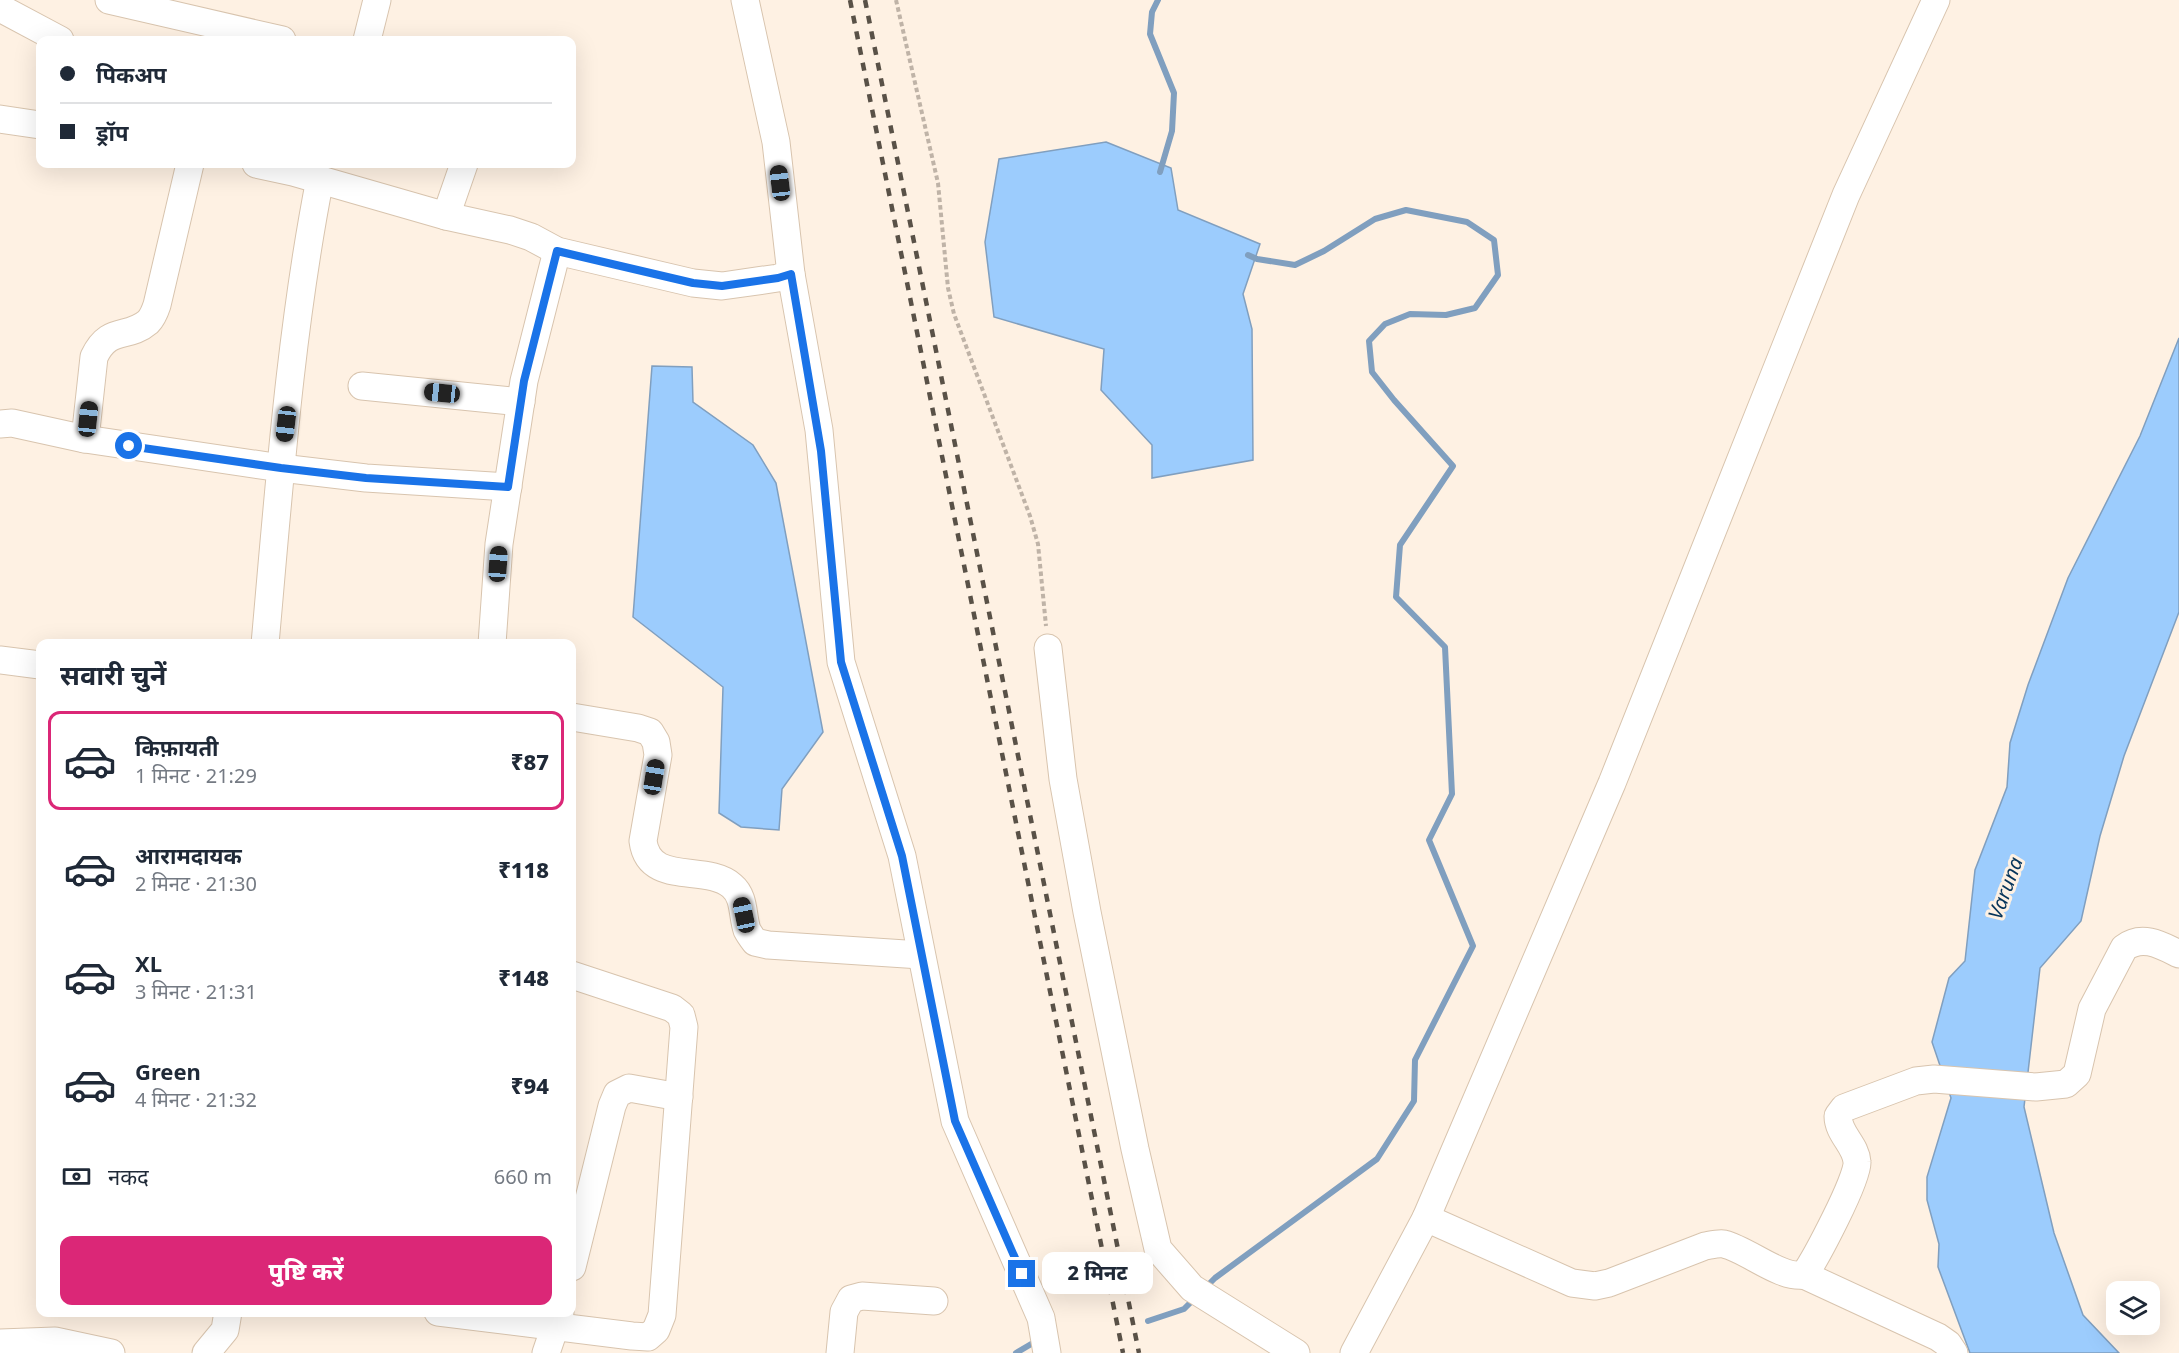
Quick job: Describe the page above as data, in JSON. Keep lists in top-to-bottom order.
{
  "water": ["Varuna"],
  "page": {
    "banner": ["पिकअप", "ड्रॉप"],
    "heading": "सवारी चुनें",
    "list": [
      {
        "name": "किफ़ायती",
        "note": "1 मिनट · 21:29",
        "value": "₹87"
      },
      {
        "name": "आरामदायक",
        "note": "2 मिनट · 21:30",
        "value": "₹118"
      },
      {
        "name": "XL",
        "note": "3 मिनट · 21:31",
        "value": "₹148"
      },
      {
        "name": "Green",
        "note": "4 मिनट · 21:32",
        "value": "₹94"
      }
    ],
    "pay": ["नकद", "660 m"],
    "buttons": "पुष्टि करें",
    "bubble": "2 मिनट"
  }
}
